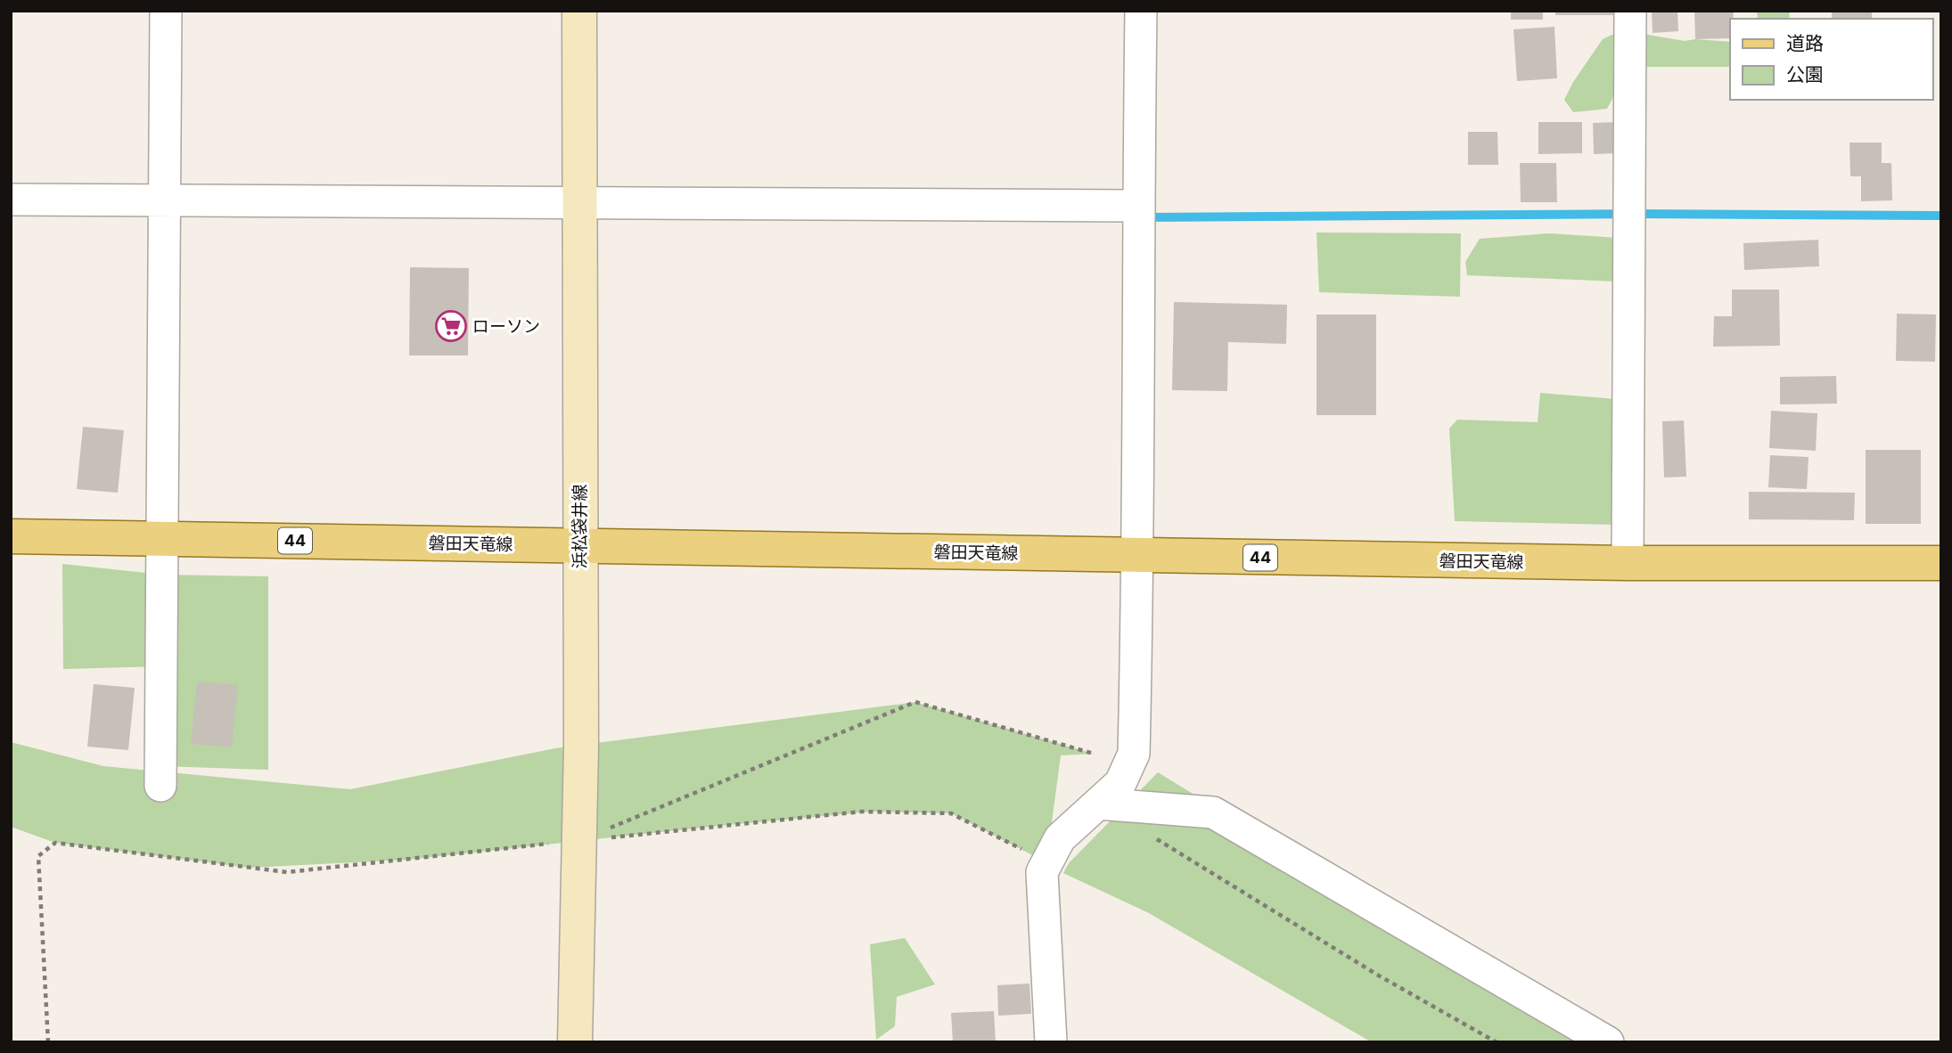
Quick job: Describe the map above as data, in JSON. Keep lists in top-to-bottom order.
{
  "streets": {
    "main road": ["浜松袋井線", "44", "磐田天竜線"]
  },
  "crossings": [
    ["浜松袋井線", "磐田天竜線"]
  ],
  "places": {
    "supermarket": ["ローソン"]
  },
  "legend": ["道路", "公園"]
}
